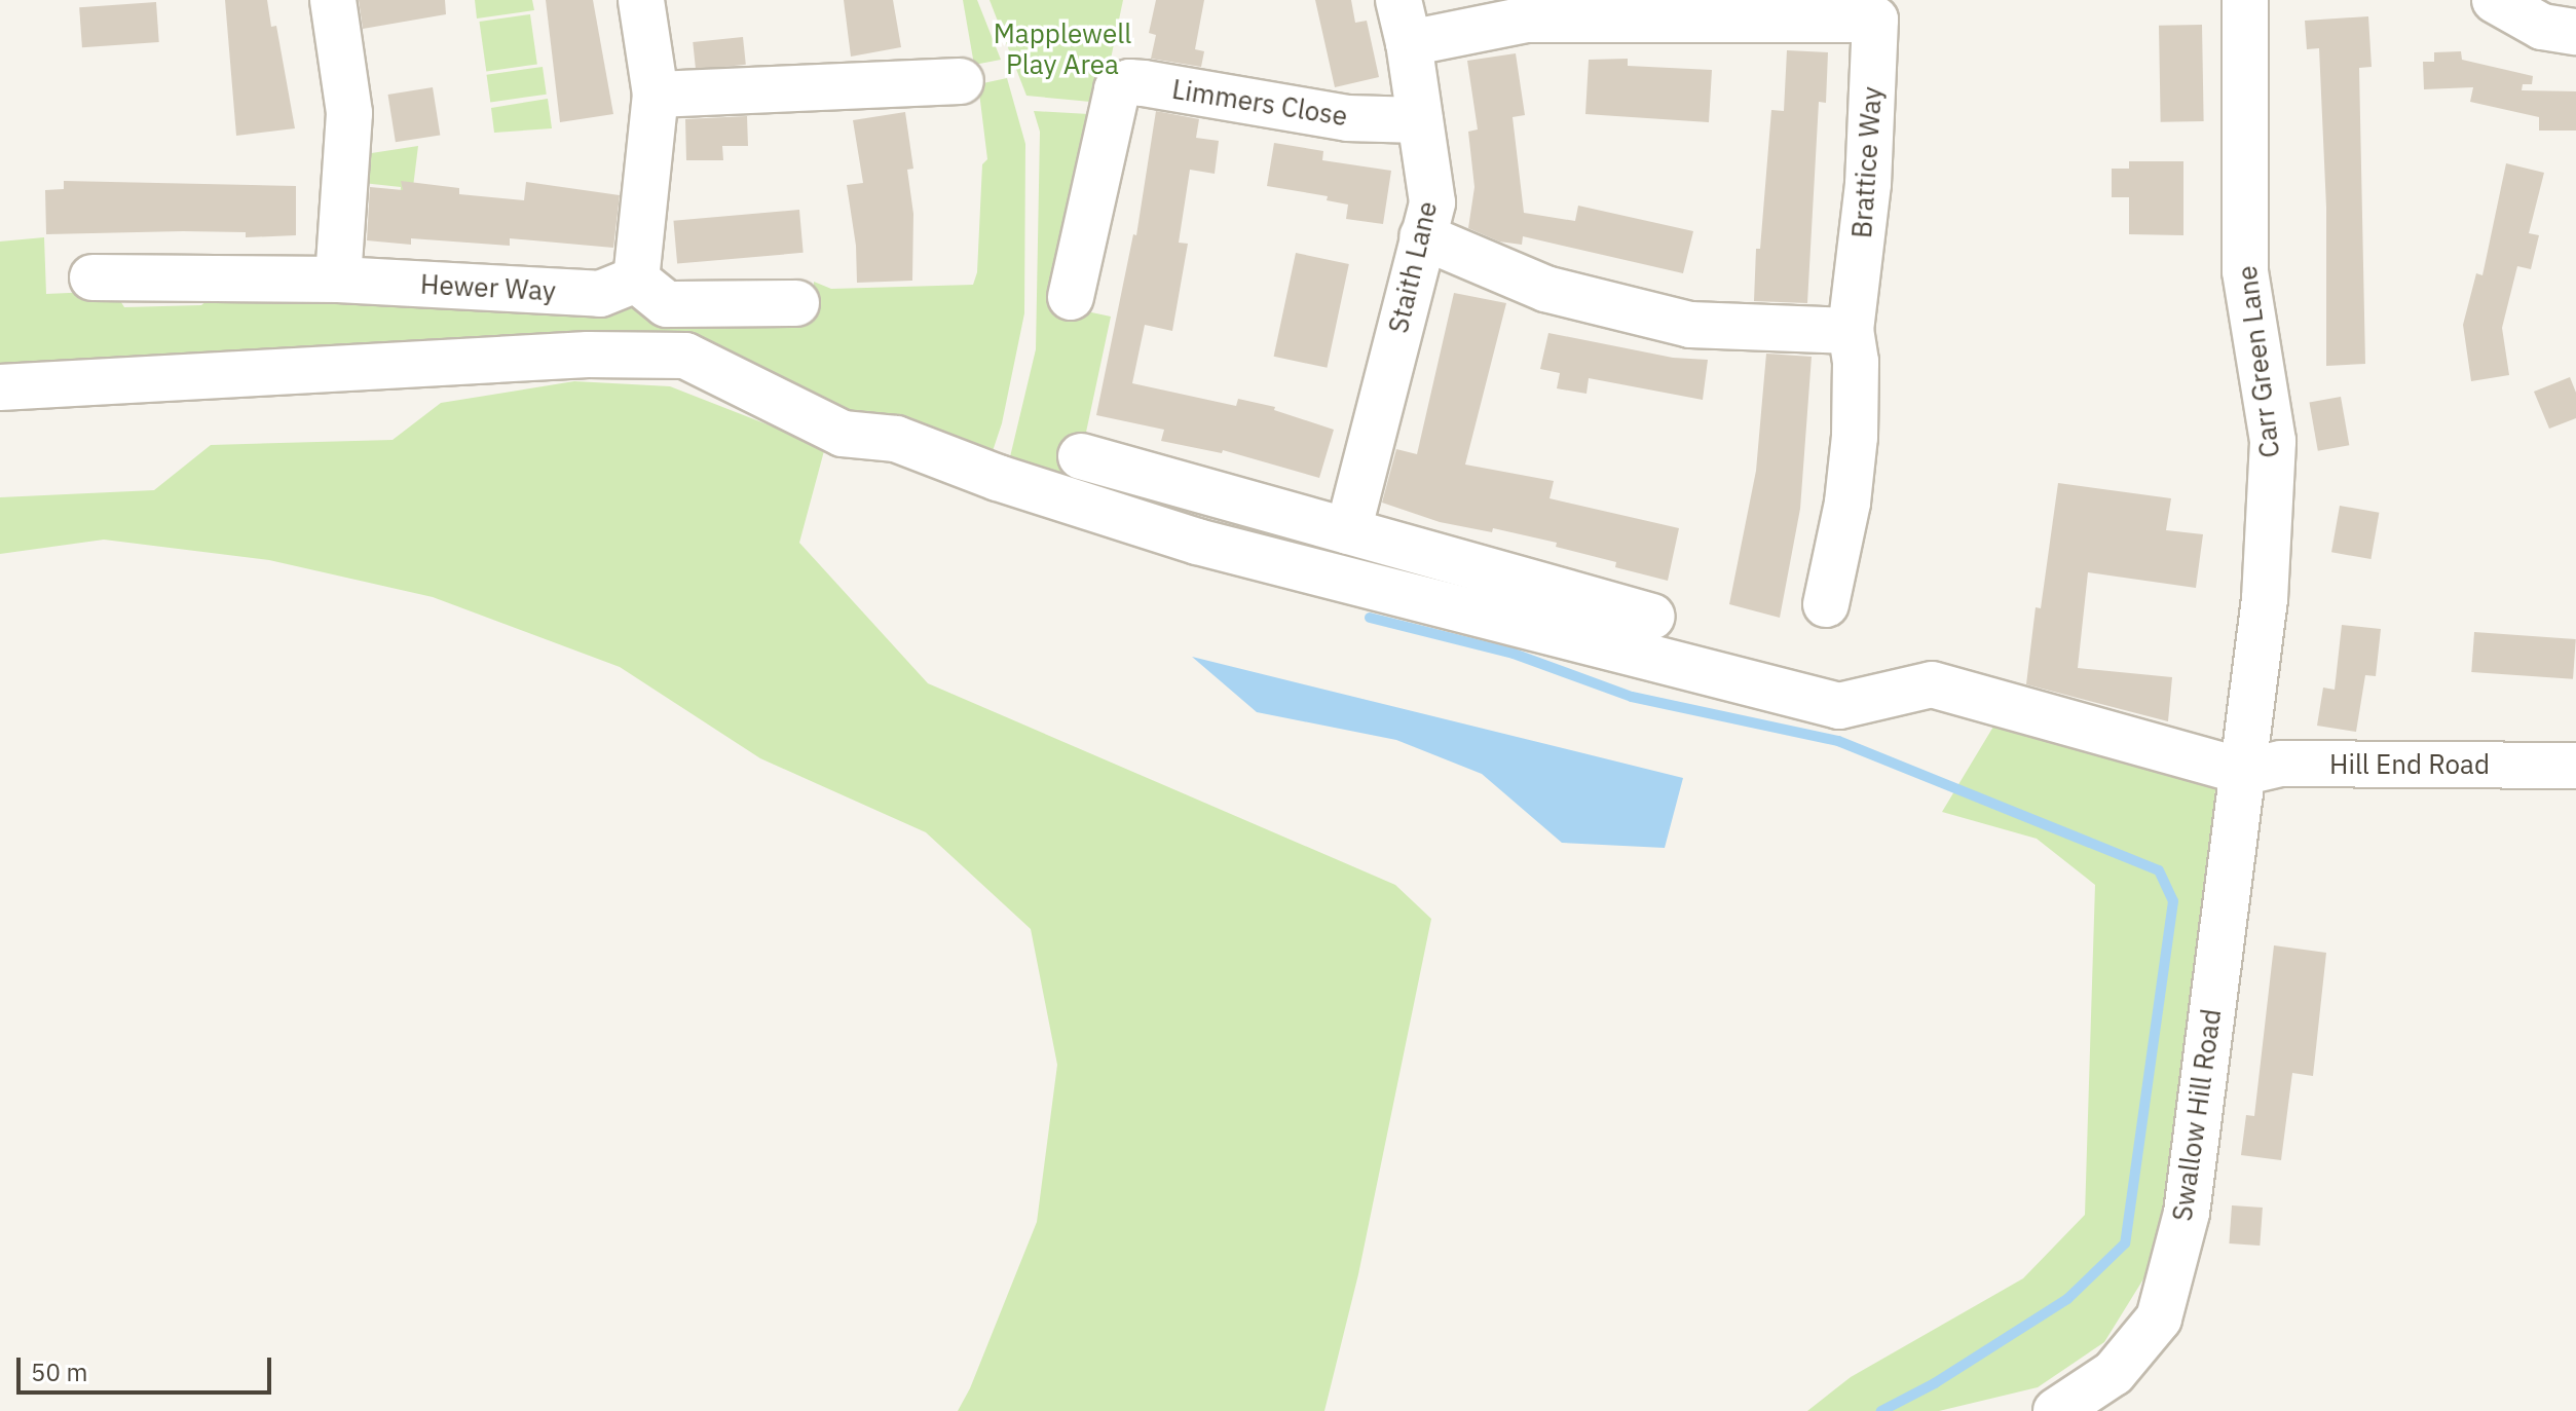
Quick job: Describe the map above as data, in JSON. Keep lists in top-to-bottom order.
{
  "streets": {
    "street": [
      "Limmers Close",
      "Brattice Way",
      "Staith Lane",
      "Hewer Way",
      "Carr Green Lane",
      "Hill End Road",
      "Swallow Hill Road"
    ]
  },
  "crossings": [
    ["Limmers Close", "Staith Lane"],
    ["Brattice Way", "Staith Lane"],
    ["Carr Green Lane", "Hill End Road"],
    ["Carr Green Lane", "Swallow Hill Road"],
    ["Hill End Road", "Swallow Hill Road"]
  ],
  "parks": ["Mapplewell Play Area"],
  "scale_bar": "50 m"
}
